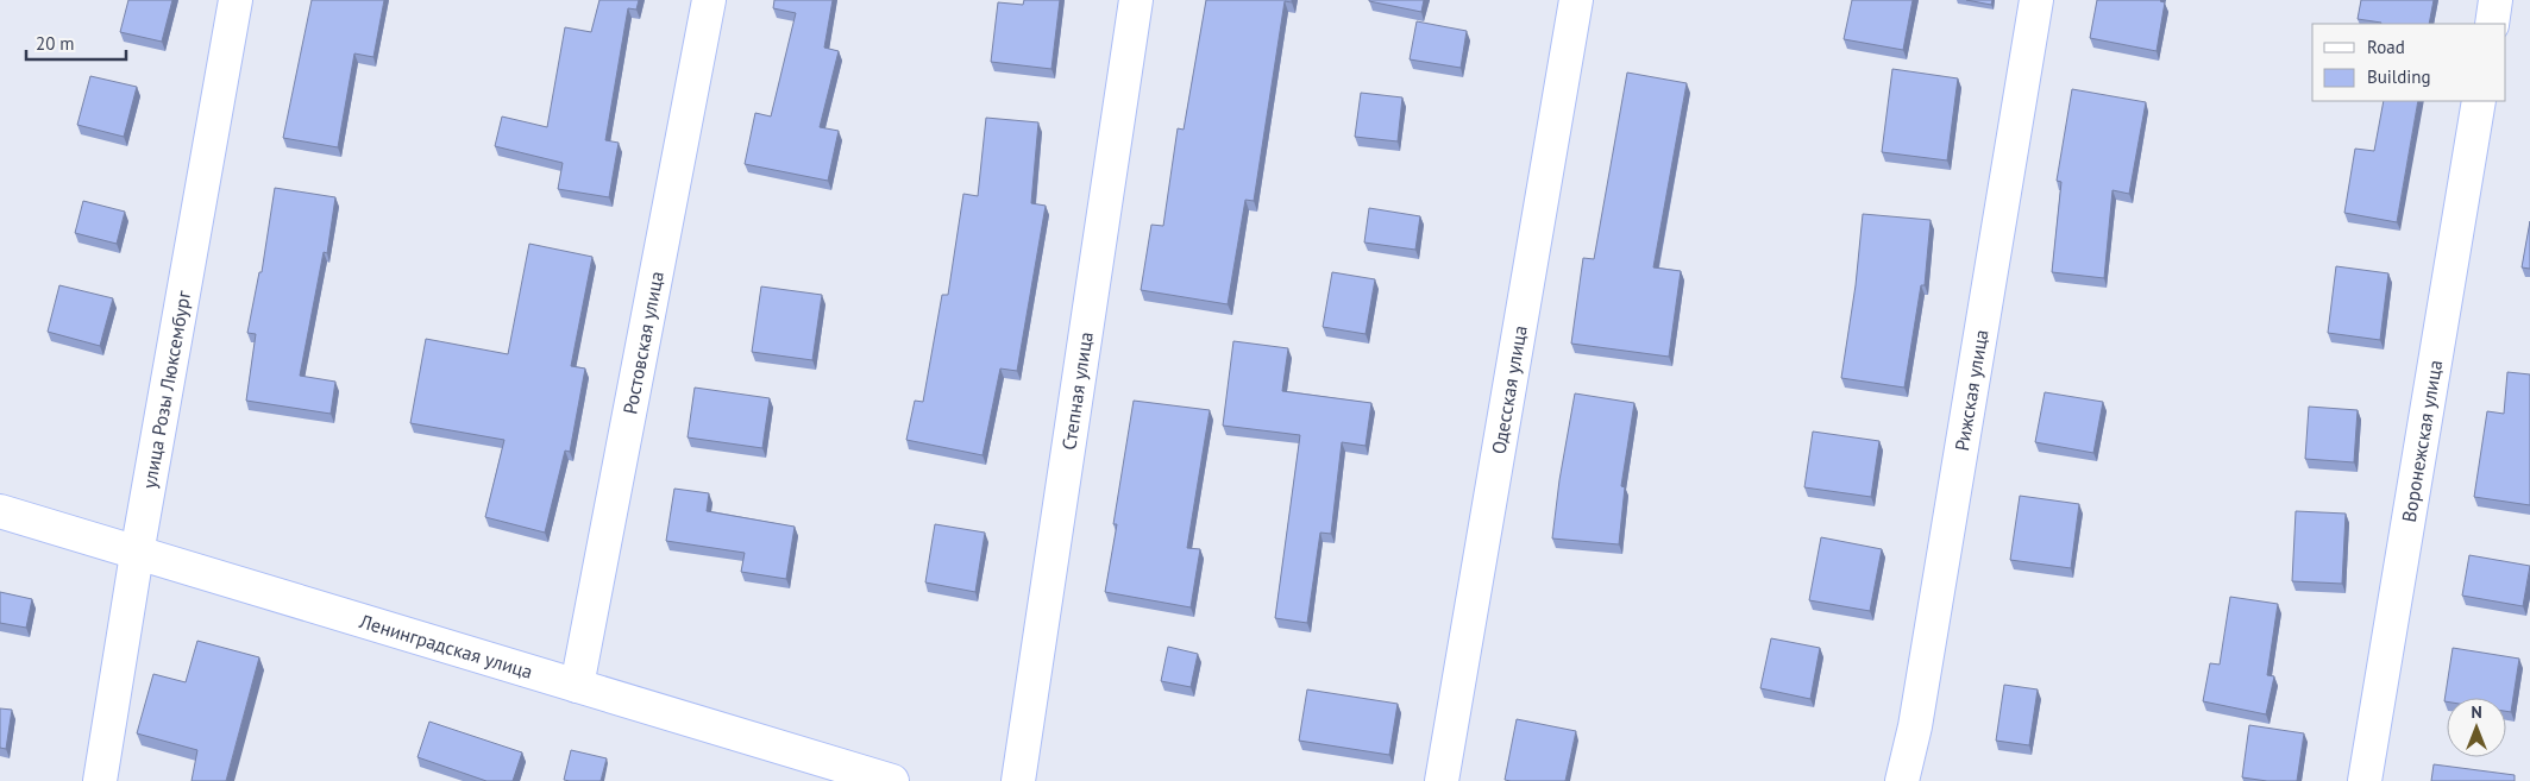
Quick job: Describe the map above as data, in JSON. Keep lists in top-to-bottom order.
{
  "streets": {
    "street": [
      "Ростовская улица",
      "улица Розы Люксембург",
      "Степная улица",
      "Одесская улица",
      "Рижская улица",
      "Воронежская улица",
      "Ленинградская улица"
    ]
  },
  "crossings": [
    ["Ростовская улица", "Ленинградская улица"],
    ["улица Розы Люксембург", "Ленинградская улица"]
  ],
  "legend": ["Road", "Building"],
  "scale_bar": "20 m",
  "north": "top"
}
